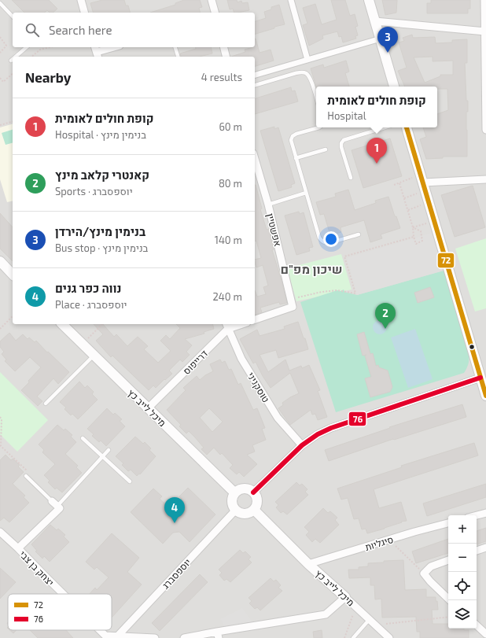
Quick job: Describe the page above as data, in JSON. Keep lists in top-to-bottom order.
{
  "streets": {
    "street": [
      "אפשטיין",
      "דרייפוס",
      "טוסקניני",
      "מיכל לייב כץ",
      "סיגליות",
      "יצחק בן צבי",
      "יוספסברג"
    ]
  },
  "crossings": [
    ["דרייפוס", "טוסקניני"],
    ["דרייפוס", "מיכל לייב כץ"],
    ["מיכל לייב כץ", "סיגליות"],
    ["מיכל לייב כץ", "יוספסברג"],
    ["יצחק בן צבי", "יוספסברג"]
  ],
  "districts": ["שיכון מפ\"ם"],
  "lines": ["transit line 72", "transit line 76"],
  "legend": ["72", "76"],
  "page": {
    "search": "Search here",
    "pins": [
      "3",
      "1",
      "2",
      "4"
    ],
    "heading": ["Nearby", "4 results"],
    "popup": ["קופת חולים לאומית", "Hospital"],
    "list": [
      {
        "mark": "1",
        "name": "קופת חולים לאומית",
        "note": "Hospital · בנימין מינץ",
        "value": "60 m"
      },
      {
        "mark": "2",
        "name": "קאנטרי קלאב מינץ",
        "note": "Sports · יוספסברג",
        "value": "80 m"
      },
      {
        "mark": "3",
        "name": "בנימין מינץ/הירדן",
        "note": "Bus stop · בנימין מינץ",
        "value": "140 m"
      },
      {
        "mark": "4",
        "name": "נווה כפר גנים",
        "note": "Place · יוספסברג",
        "value": "240 m"
      }
    ],
    "map_buttons": ["+", "−"]
  }
}
